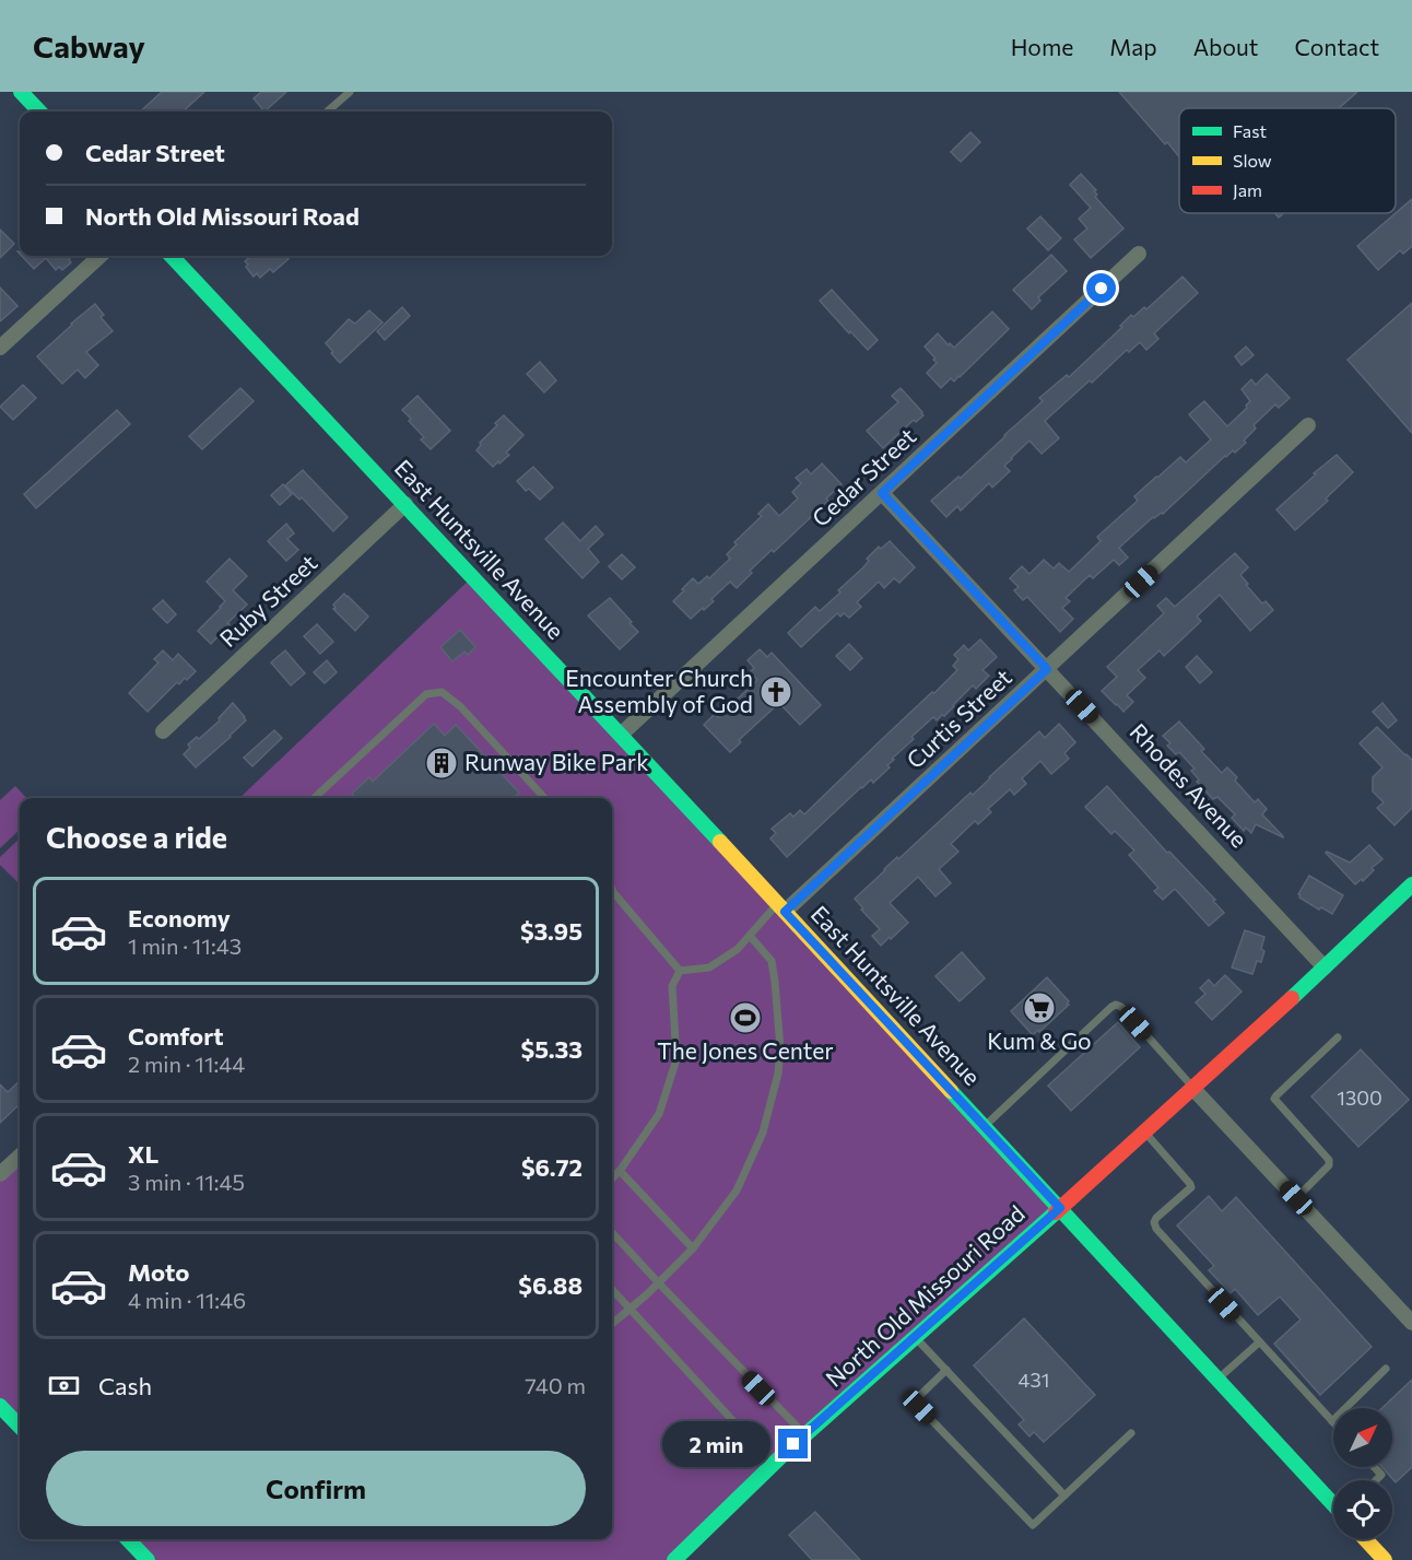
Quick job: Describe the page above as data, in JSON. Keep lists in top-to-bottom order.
{
  "streets": {
    "main road": ["East Huntsville Avenue", "North Old Missouri Road"],
    "street": [
      "Cedar Street",
      "Ruby Street",
      "Curtis Street",
      "Rhodes Avenue"
    ]
  },
  "crossings": [
    ["Cedar Street", "East Huntsville Avenue"],
    ["Cedar Street", "Rhodes Avenue"],
    ["East Huntsville Avenue", "Ruby Street"],
    ["East Huntsville Avenue", "Curtis Street"],
    ["East Huntsville Avenue", "North Old Missouri Road"],
    ["Curtis Street", "Rhodes Avenue"],
    ["Rhodes Avenue", "North Old Missouri Road"]
  ],
  "places": {
    "church": ["Encounter Church Assembly of God"],
    "building": ["Runway Bike Park"],
    "supermarket": ["Kum & Go"],
    "sports": ["The Jones Center"]
  },
  "house_numbers": ["1300", "431"],
  "legend": ["Fast", "Slow", "Jam"],
  "north": "top right",
  "page": {
    "header": "Cabway",
    "nav": [
      "Home",
      "Map",
      "About",
      "Contact"
    ],
    "banner": ["Cedar Street", "North Old Missouri Road"],
    "heading": "Choose a ride",
    "list": [
      {
        "name": "Economy",
        "note": "1 min · 11:43",
        "value": "$3.95"
      },
      {
        "name": "Comfort",
        "note": "2 min · 11:44",
        "value": "$5.33"
      },
      {
        "name": "XL",
        "note": "3 min · 11:45",
        "value": "$6.72"
      },
      {
        "name": "Moto",
        "note": "4 min · 11:46",
        "value": "$6.88"
      }
    ],
    "pay": ["Cash", "740 m"],
    "bubble": "2 min",
    "buttons": "Confirm"
  }
}
